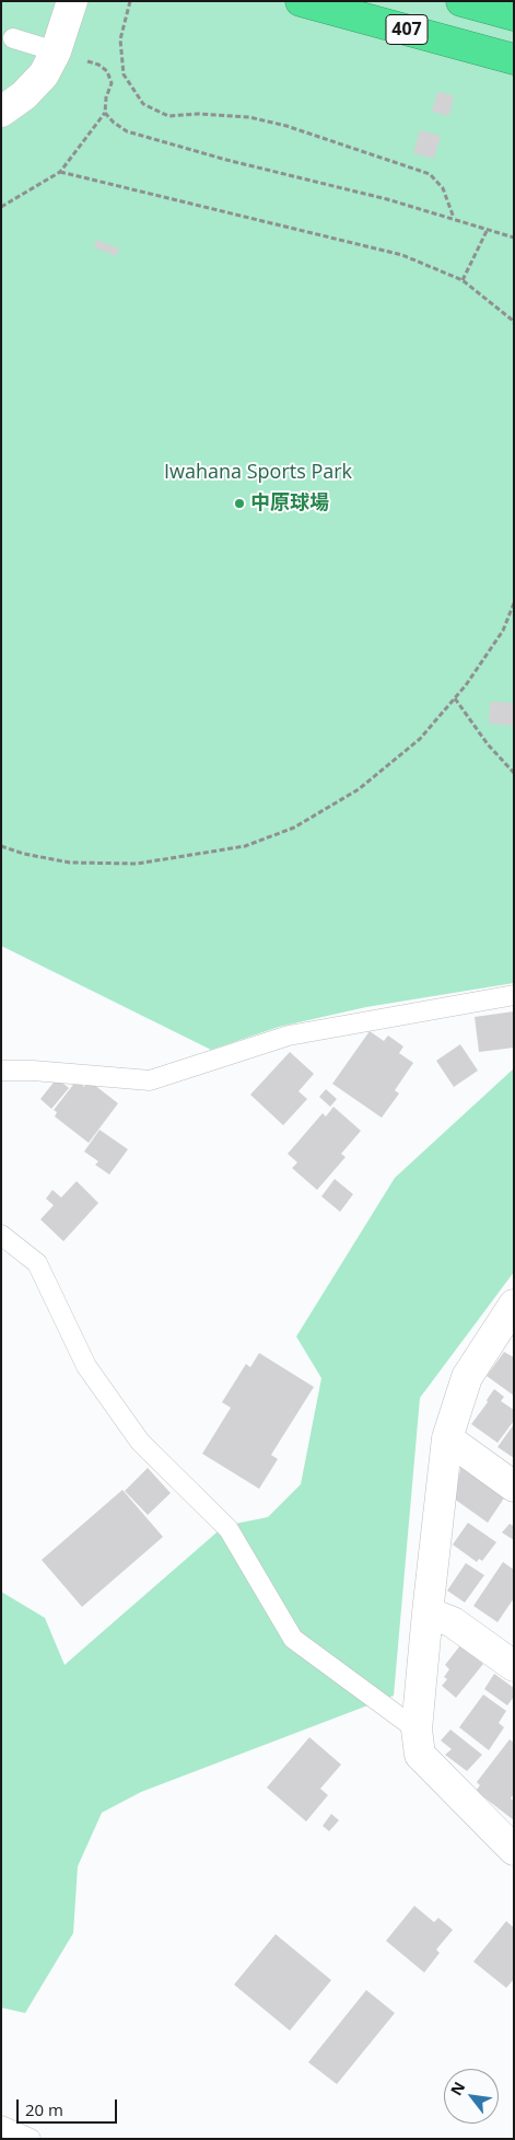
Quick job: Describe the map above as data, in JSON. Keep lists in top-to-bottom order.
{
  "streets": {
    "highway": ["407"]
  },
  "parks": ["Iwahana Sports Park"],
  "places": ["中原球場"],
  "scale_bar": "20 m",
  "north": "top left"
}
